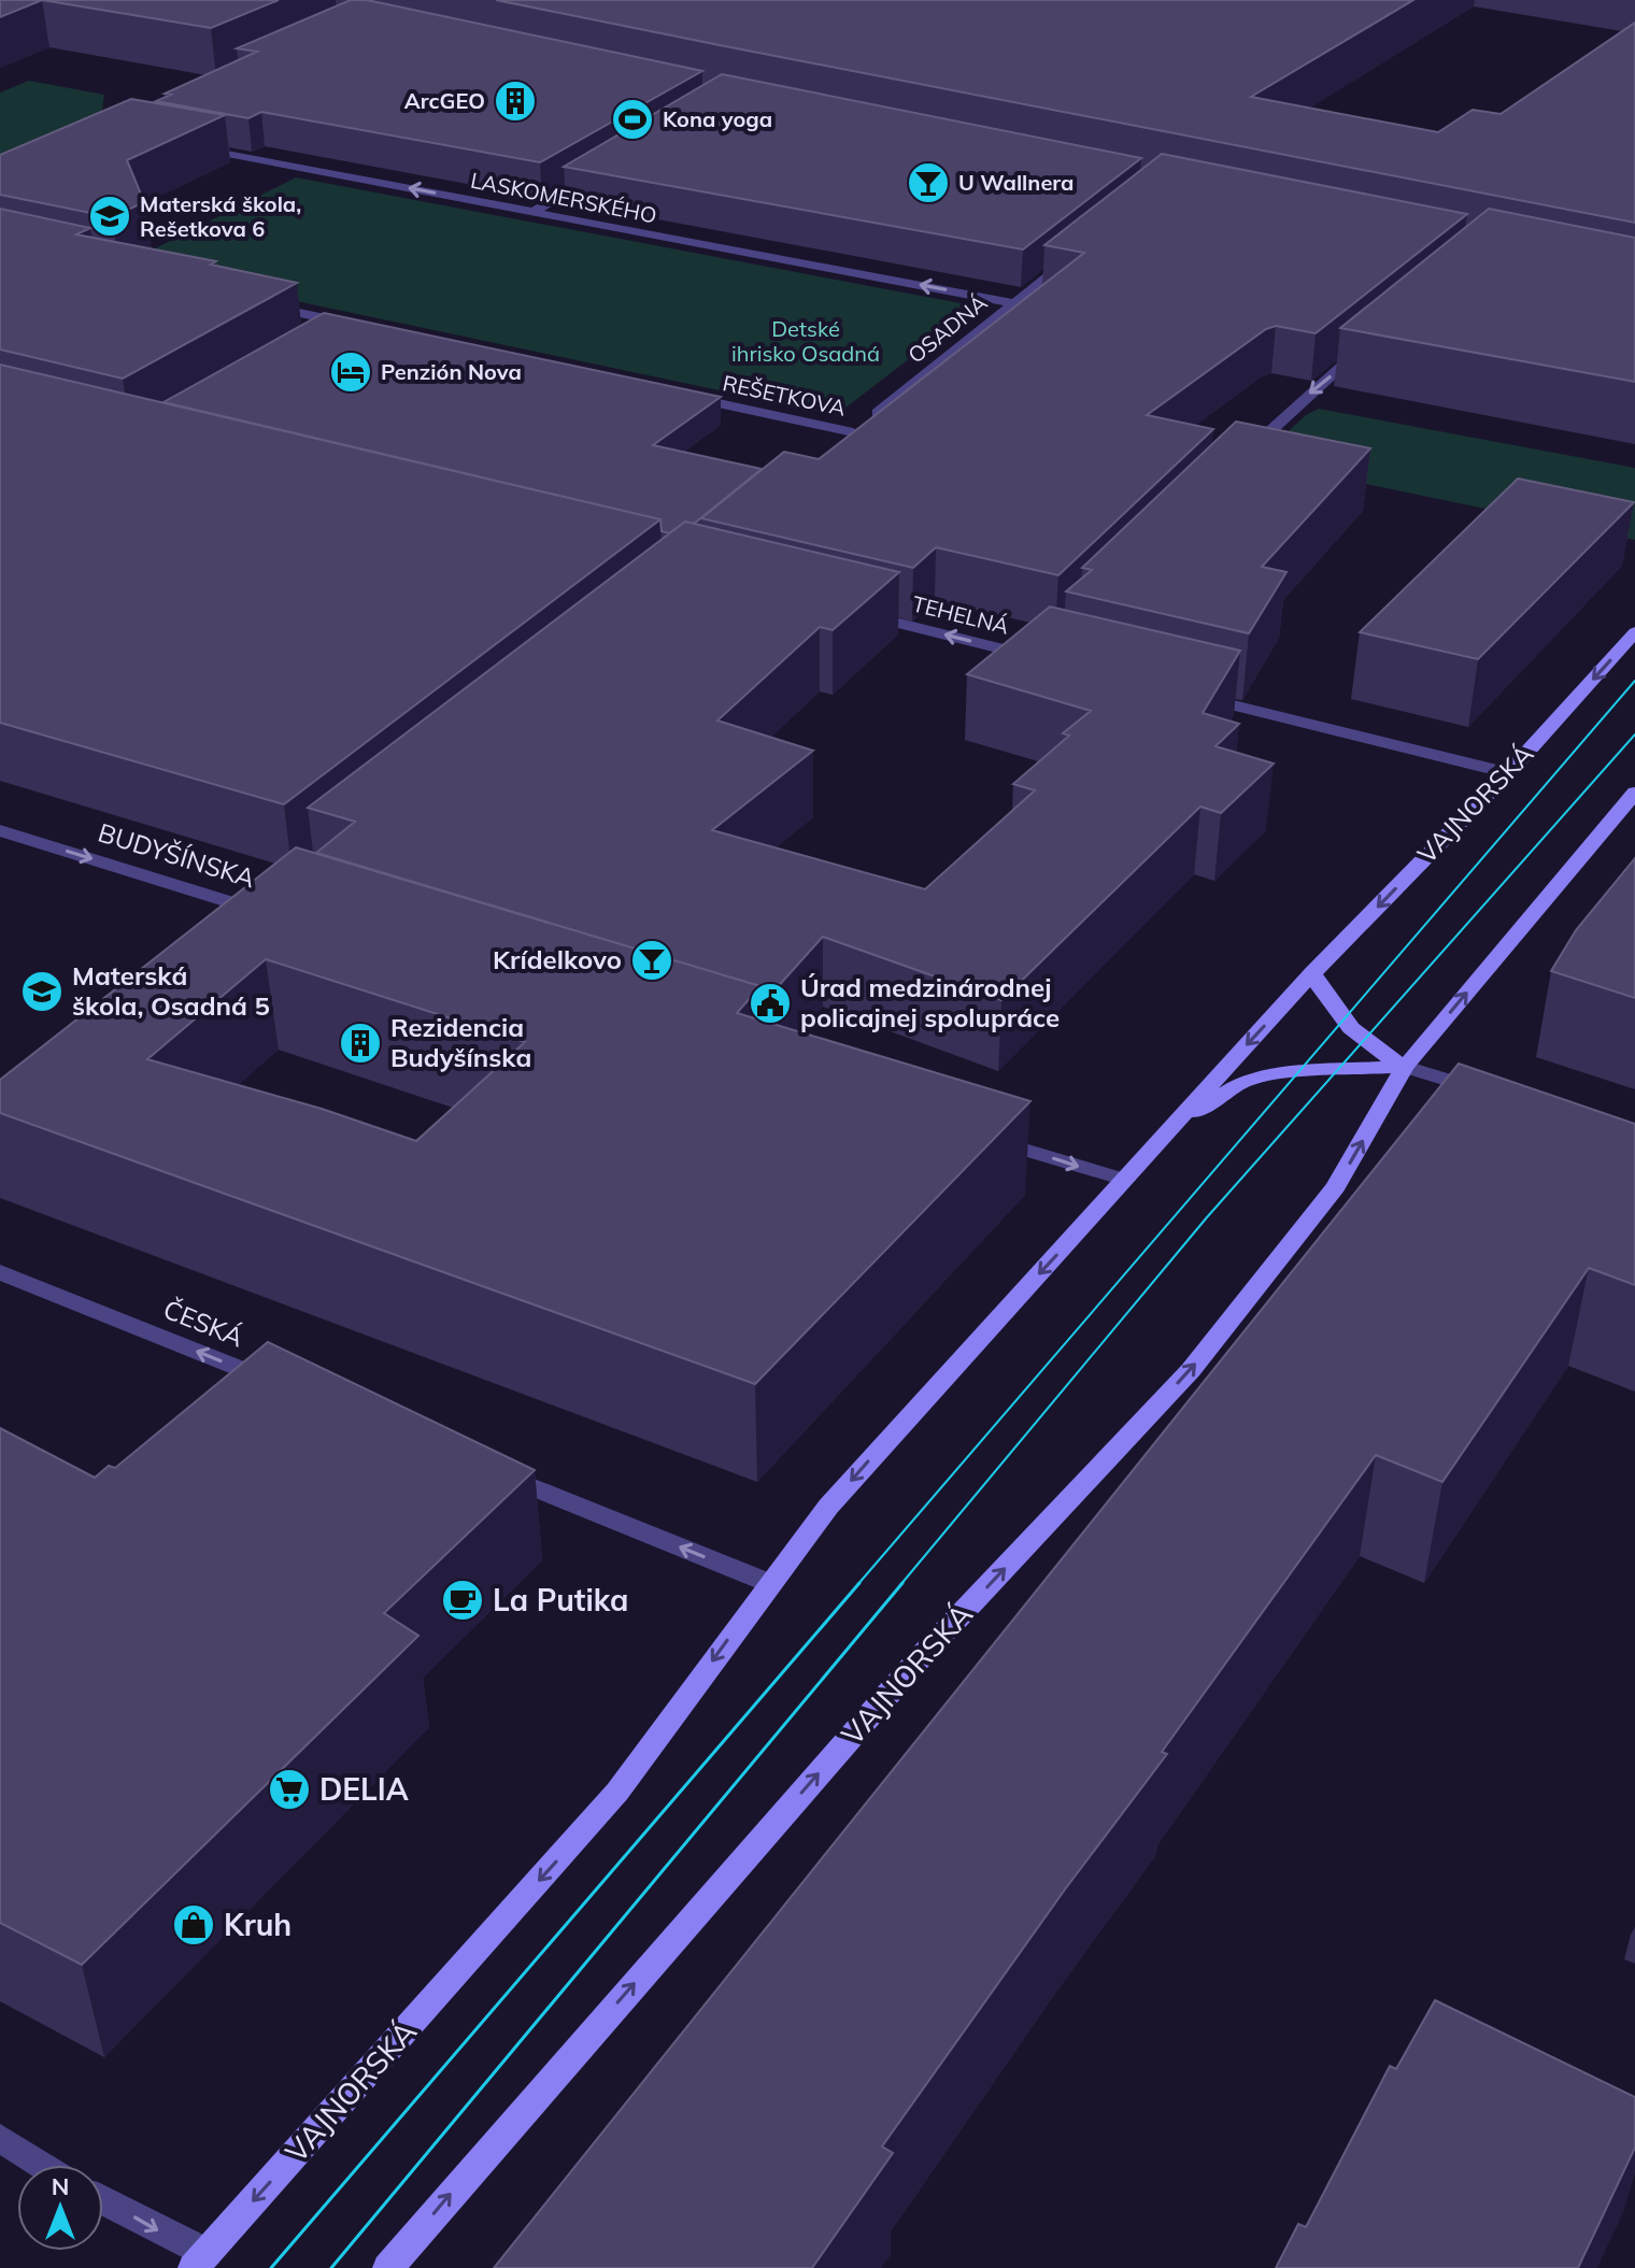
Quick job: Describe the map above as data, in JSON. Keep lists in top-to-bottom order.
{
  "streets": {
    "main road": ["VAJNORSKÁ"],
    "street": [
      "LASKOMERSKÉHO",
      "OSADNÁ",
      "REŠETKOVA",
      "TEHELNÁ",
      "BUDYŠÍNSKA",
      "ČESKÁ"
    ]
  },
  "crossings": [
    ["LASKOMERSKÉHO", "OSADNÁ"],
    ["OSADNÁ", "REŠETKOVA"]
  ],
  "one_way": [
    "LASKOMERSKÉHO",
    "TEHELNÁ",
    "BUDYŠÍNSKA",
    "ČESKÁ"
  ],
  "parks": ["Detské ihrisko Osadná"],
  "places": {
    "building": ["ArcGEO", "Rezidencia Budyšínska"],
    "sports": ["Kona yoga"],
    "bar": ["U Wallnera", "Krídelkovo"],
    "school or university": ["Materská škola, Rešetkova 6", "Materská škola, Osadná 5"],
    "hotel": ["Penzión Nova"],
    "public building": ["Úrad medzinárodnej policajnej spolupráce"],
    "cafe": ["La Putika"],
    "supermarket": ["DELIA"],
    "shop": ["Kruh"]
  },
  "north": "top"
}
